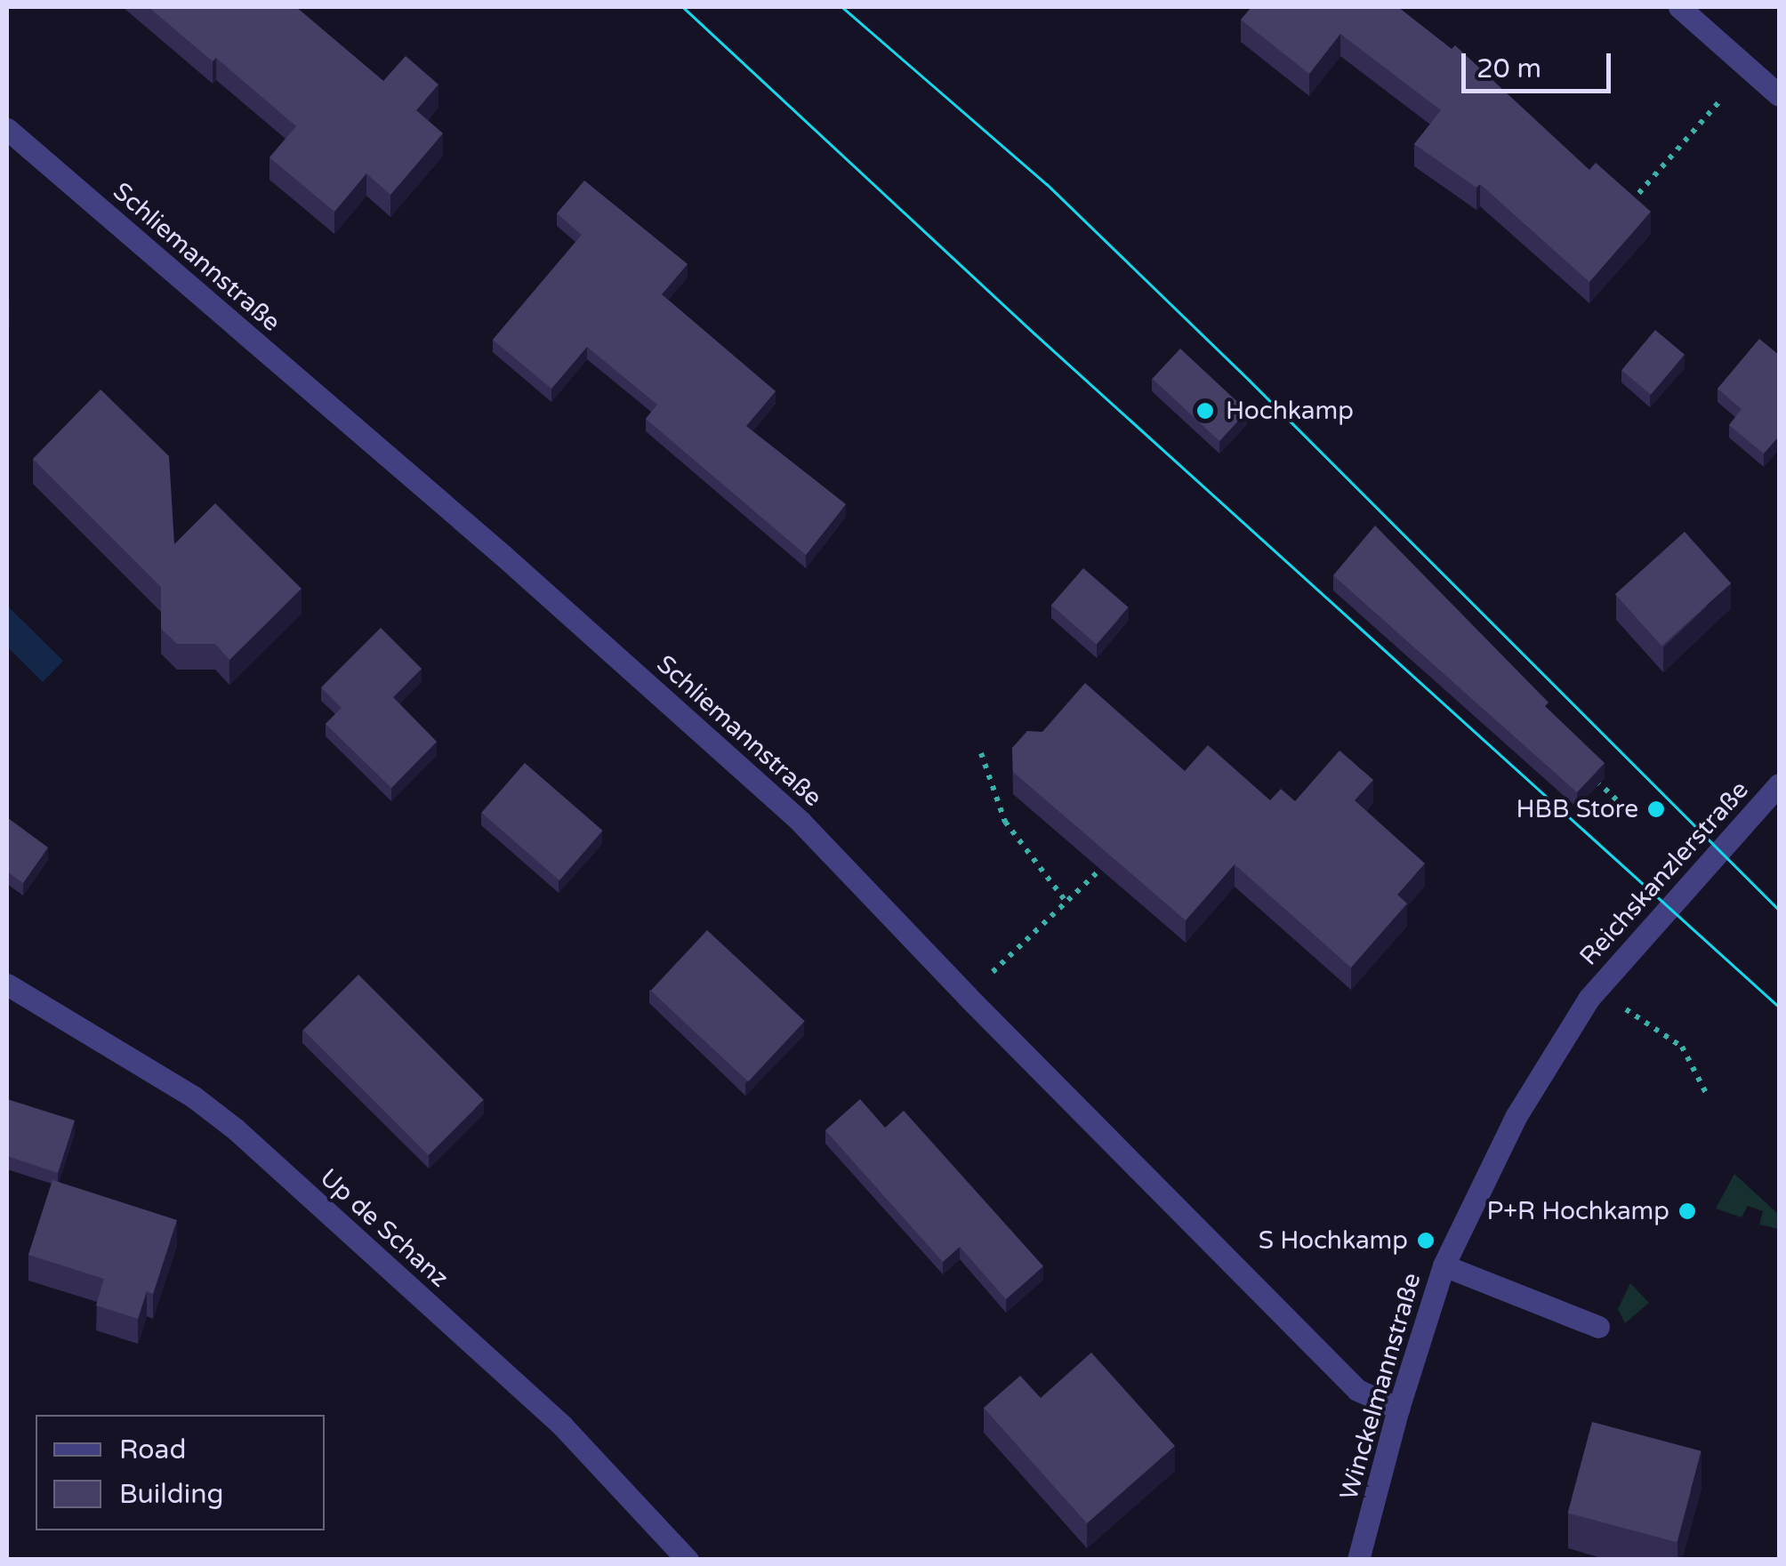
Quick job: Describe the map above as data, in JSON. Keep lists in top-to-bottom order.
{
  "streets": {
    "street": [
      "Schliemannstraße",
      "Reichskanzlerstraße",
      "Up de Schanz",
      "Winckelmannstraße"
    ]
  },
  "crossings": [
    ["Schliemannstraße", "Winckelmannstraße"],
    ["Reichskanzlerstraße", "Winckelmannstraße"]
  ],
  "places": [
    "Hochkamp",
    "HBB Store",
    "P+R Hochkamp",
    "S Hochkamp"
  ],
  "legend": ["Road", "Building"],
  "scale_bar": "20 m"
}
